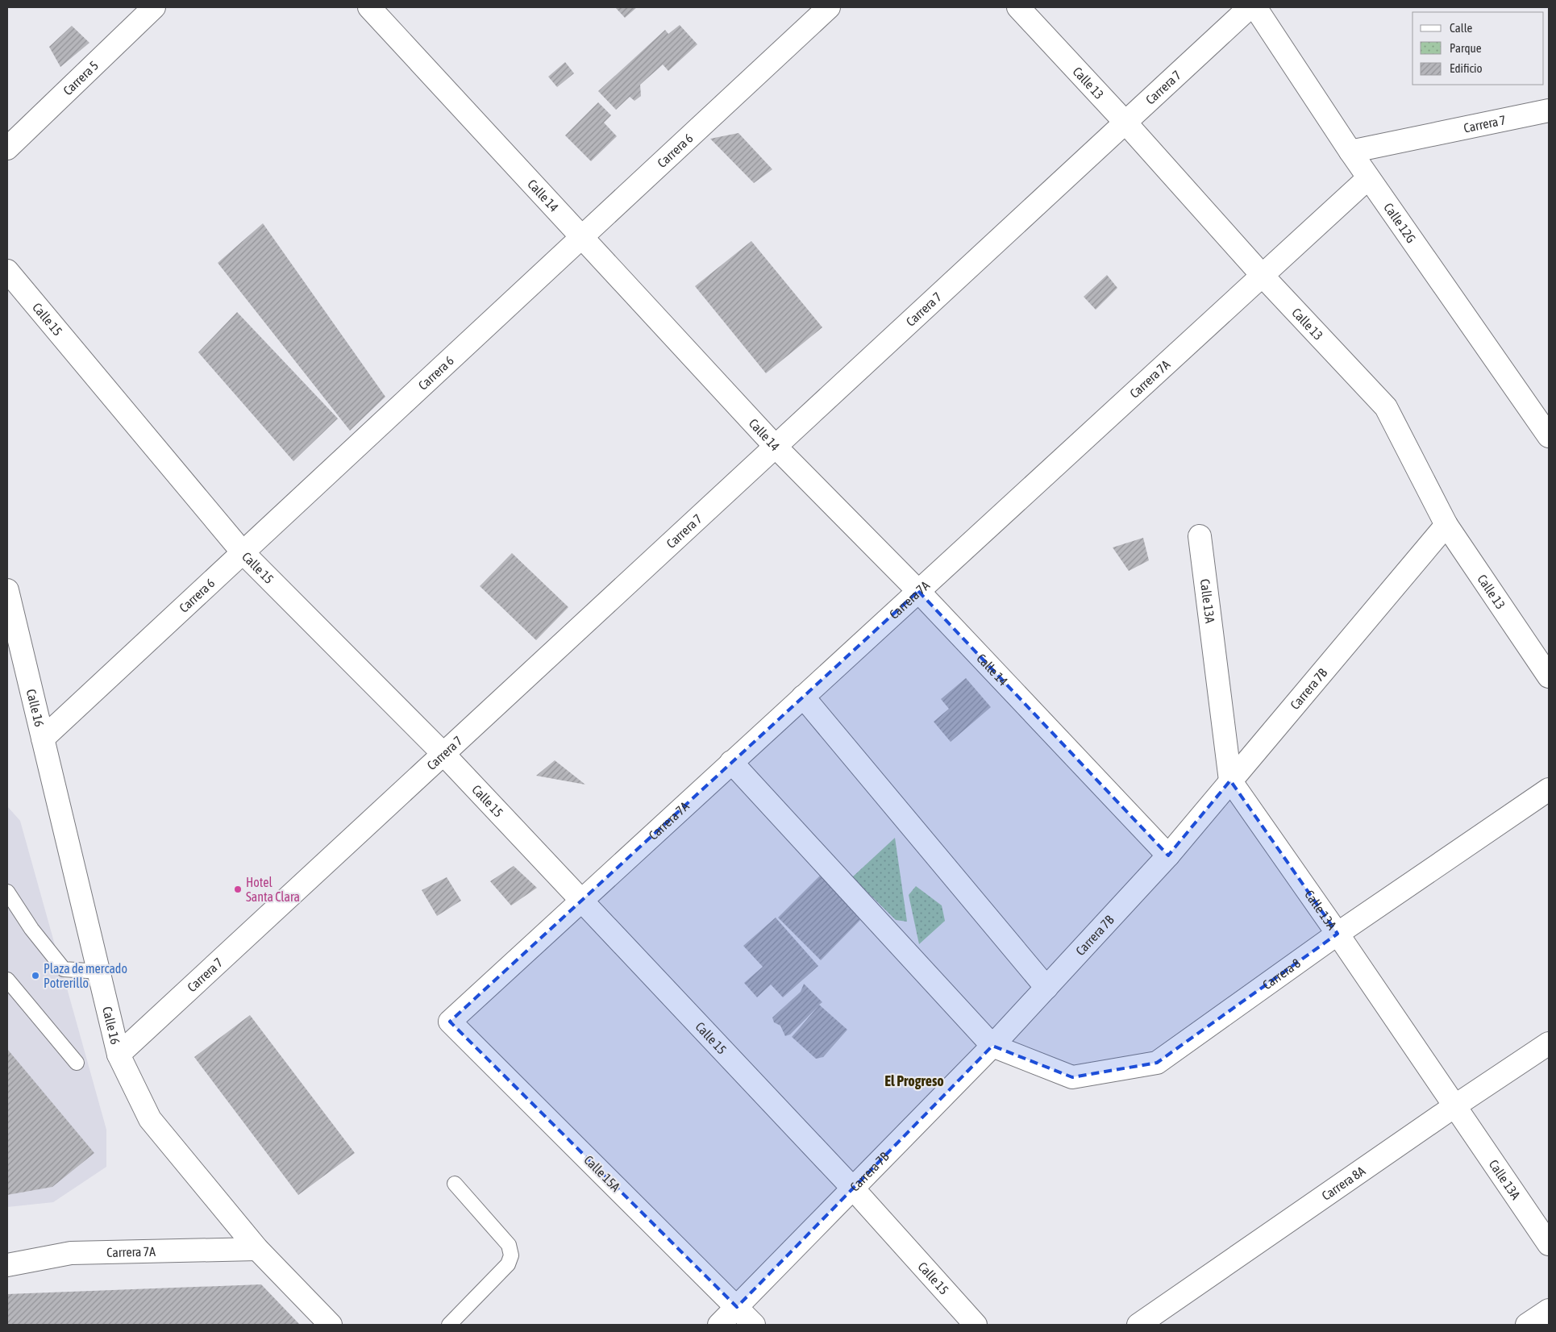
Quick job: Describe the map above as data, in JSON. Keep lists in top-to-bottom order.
{
  "streets": {
    "street": [
      "Carrera 5",
      "Calle 13",
      "Carrera 7",
      "Carrera 6",
      "Calle 14",
      "Calle 12G",
      "Calle 15",
      "Carrera 7A",
      "Calle 13A",
      "Carrera 7B",
      "Calle 16",
      "Carrera 8",
      "Calle 15A",
      "Carrera 8A"
    ]
  },
  "crossings": [
    ["Calle 13", "Carrera 7"],
    ["Calle 13", "Carrera 7A"],
    ["Calle 13", "Carrera 7B"],
    ["Carrera 7", "Calle 14"],
    ["Carrera 7", "Calle 12G"],
    ["Carrera 7", "Calle 15"],
    ["Carrera 7", "Calle 16"],
    ["Carrera 6", "Calle 14"],
    ["Carrera 6", "Calle 15"],
    ["Carrera 6", "Calle 16"],
    ["Calle 14", "Carrera 7A"],
    ["Calle 14", "Carrera 7B"],
    ["Calle 12G", "Carrera 7A"],
    ["Calle 15", "Carrera 7A"],
    ["Calle 15", "Carrera 7B"],
    ["Carrera 7A", "Calle 16"],
    ["Carrera 7A", "Calle 15A"],
    ["Calle 13A", "Carrera 7B"],
    ["Calle 13A", "Carrera 8"],
    ["Calle 13A", "Carrera 8A"],
    ["Carrera 7B", "Carrera 8"],
    ["Carrera 7B", "Calle 15A"]
  ],
  "districts": ["El Progreso"],
  "places": ["Hotel Santa Clara", "Plaza de mercado Potrerillo"],
  "legend": ["Calle", "Parque", "Edificio"]
}
